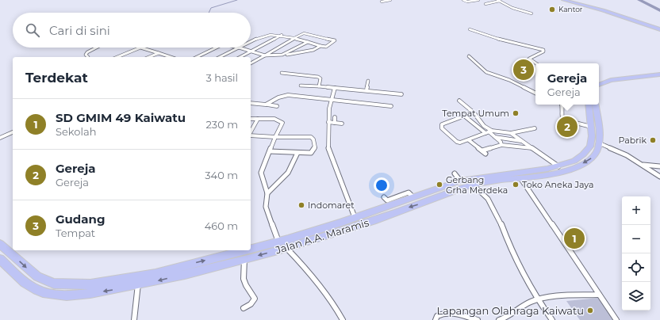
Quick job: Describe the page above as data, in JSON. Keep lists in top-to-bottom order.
{
  "streets": {
    "highway": ["Jalan A.A. Maramis"]
  },
  "places": [
    "Kantor",
    "Tempat Umum",
    "Pabrik",
    "Gerbang Grha Merdeka",
    "Toko Aneka Jaya",
    "Indomaret",
    "Lapangan Olahraga Kaiwatu"
  ],
  "page": {
    "search": "Cari di sini",
    "heading": ["Terdekat", "3 hasil"],
    "pins": ["3", "2", "1"],
    "popup": ["Gereja", "Gereja"],
    "list": [
      {
        "mark": "1",
        "name": "SD GMIM 49 Kaiwatu",
        "note": "Sekolah",
        "value": "230 m"
      },
      {
        "mark": "2",
        "name": "Gereja",
        "note": "Gereja",
        "value": "340 m"
      },
      {
        "mark": "3",
        "name": "Gudang",
        "note": "Tempat",
        "value": "460 m"
      }
    ],
    "map_buttons": ["+", "−"]
  }
}
